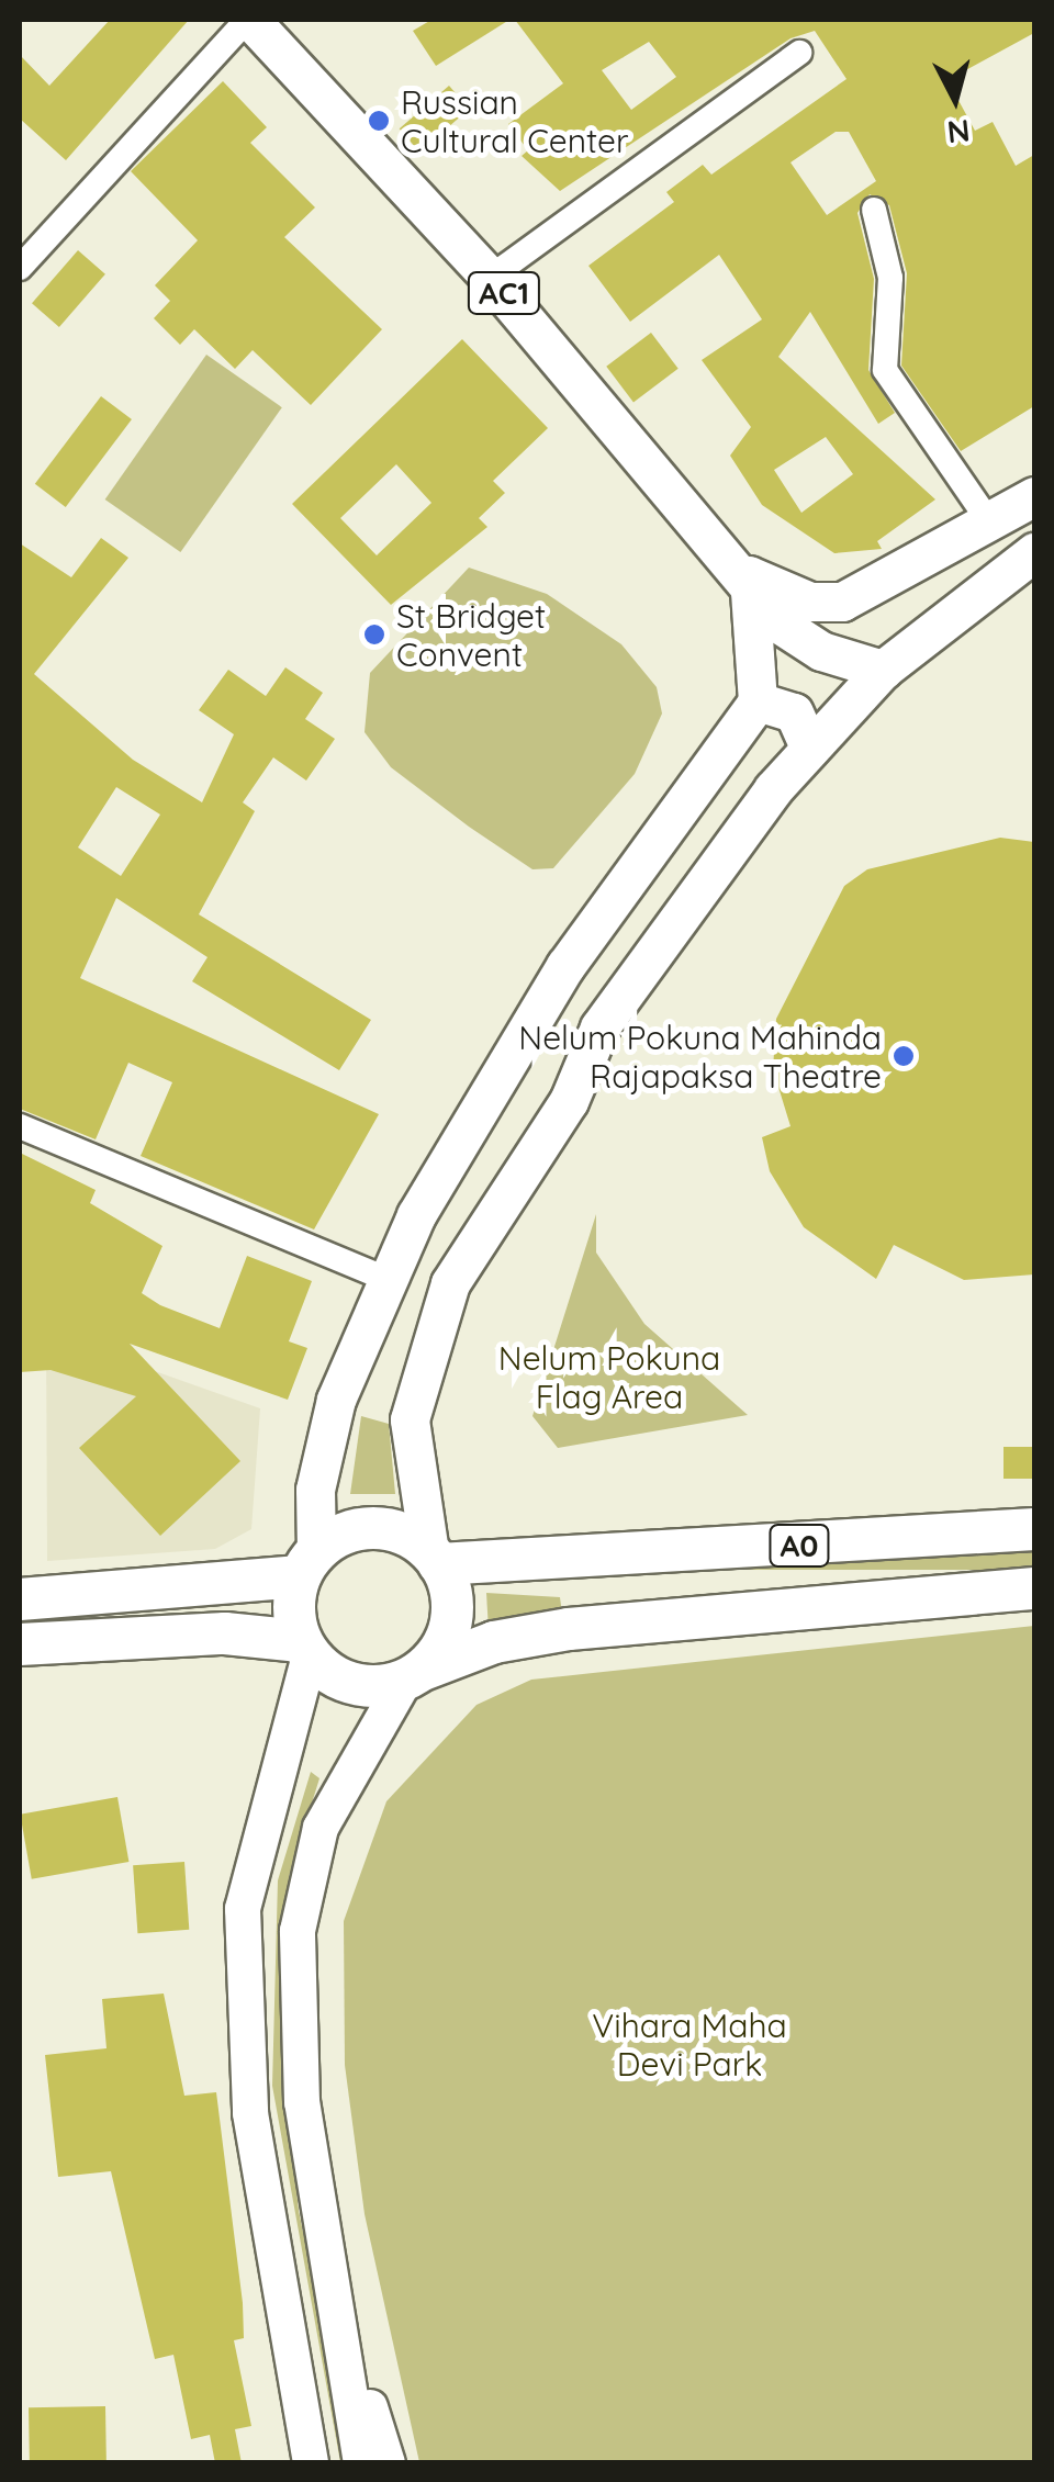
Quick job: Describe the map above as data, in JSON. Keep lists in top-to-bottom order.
{
  "streets": {
    "highway": ["A0"],
    "main road": ["AC1"]
  },
  "parks": ["Nelum Pokuna Flag Area", "Vihara Maha Devi Park"],
  "places": ["Russian Cultural Center", "St Bridget Convent", "Nelum Pokuna Mahinda Rajapaksa Theatre"],
  "north": "bottom"
}
